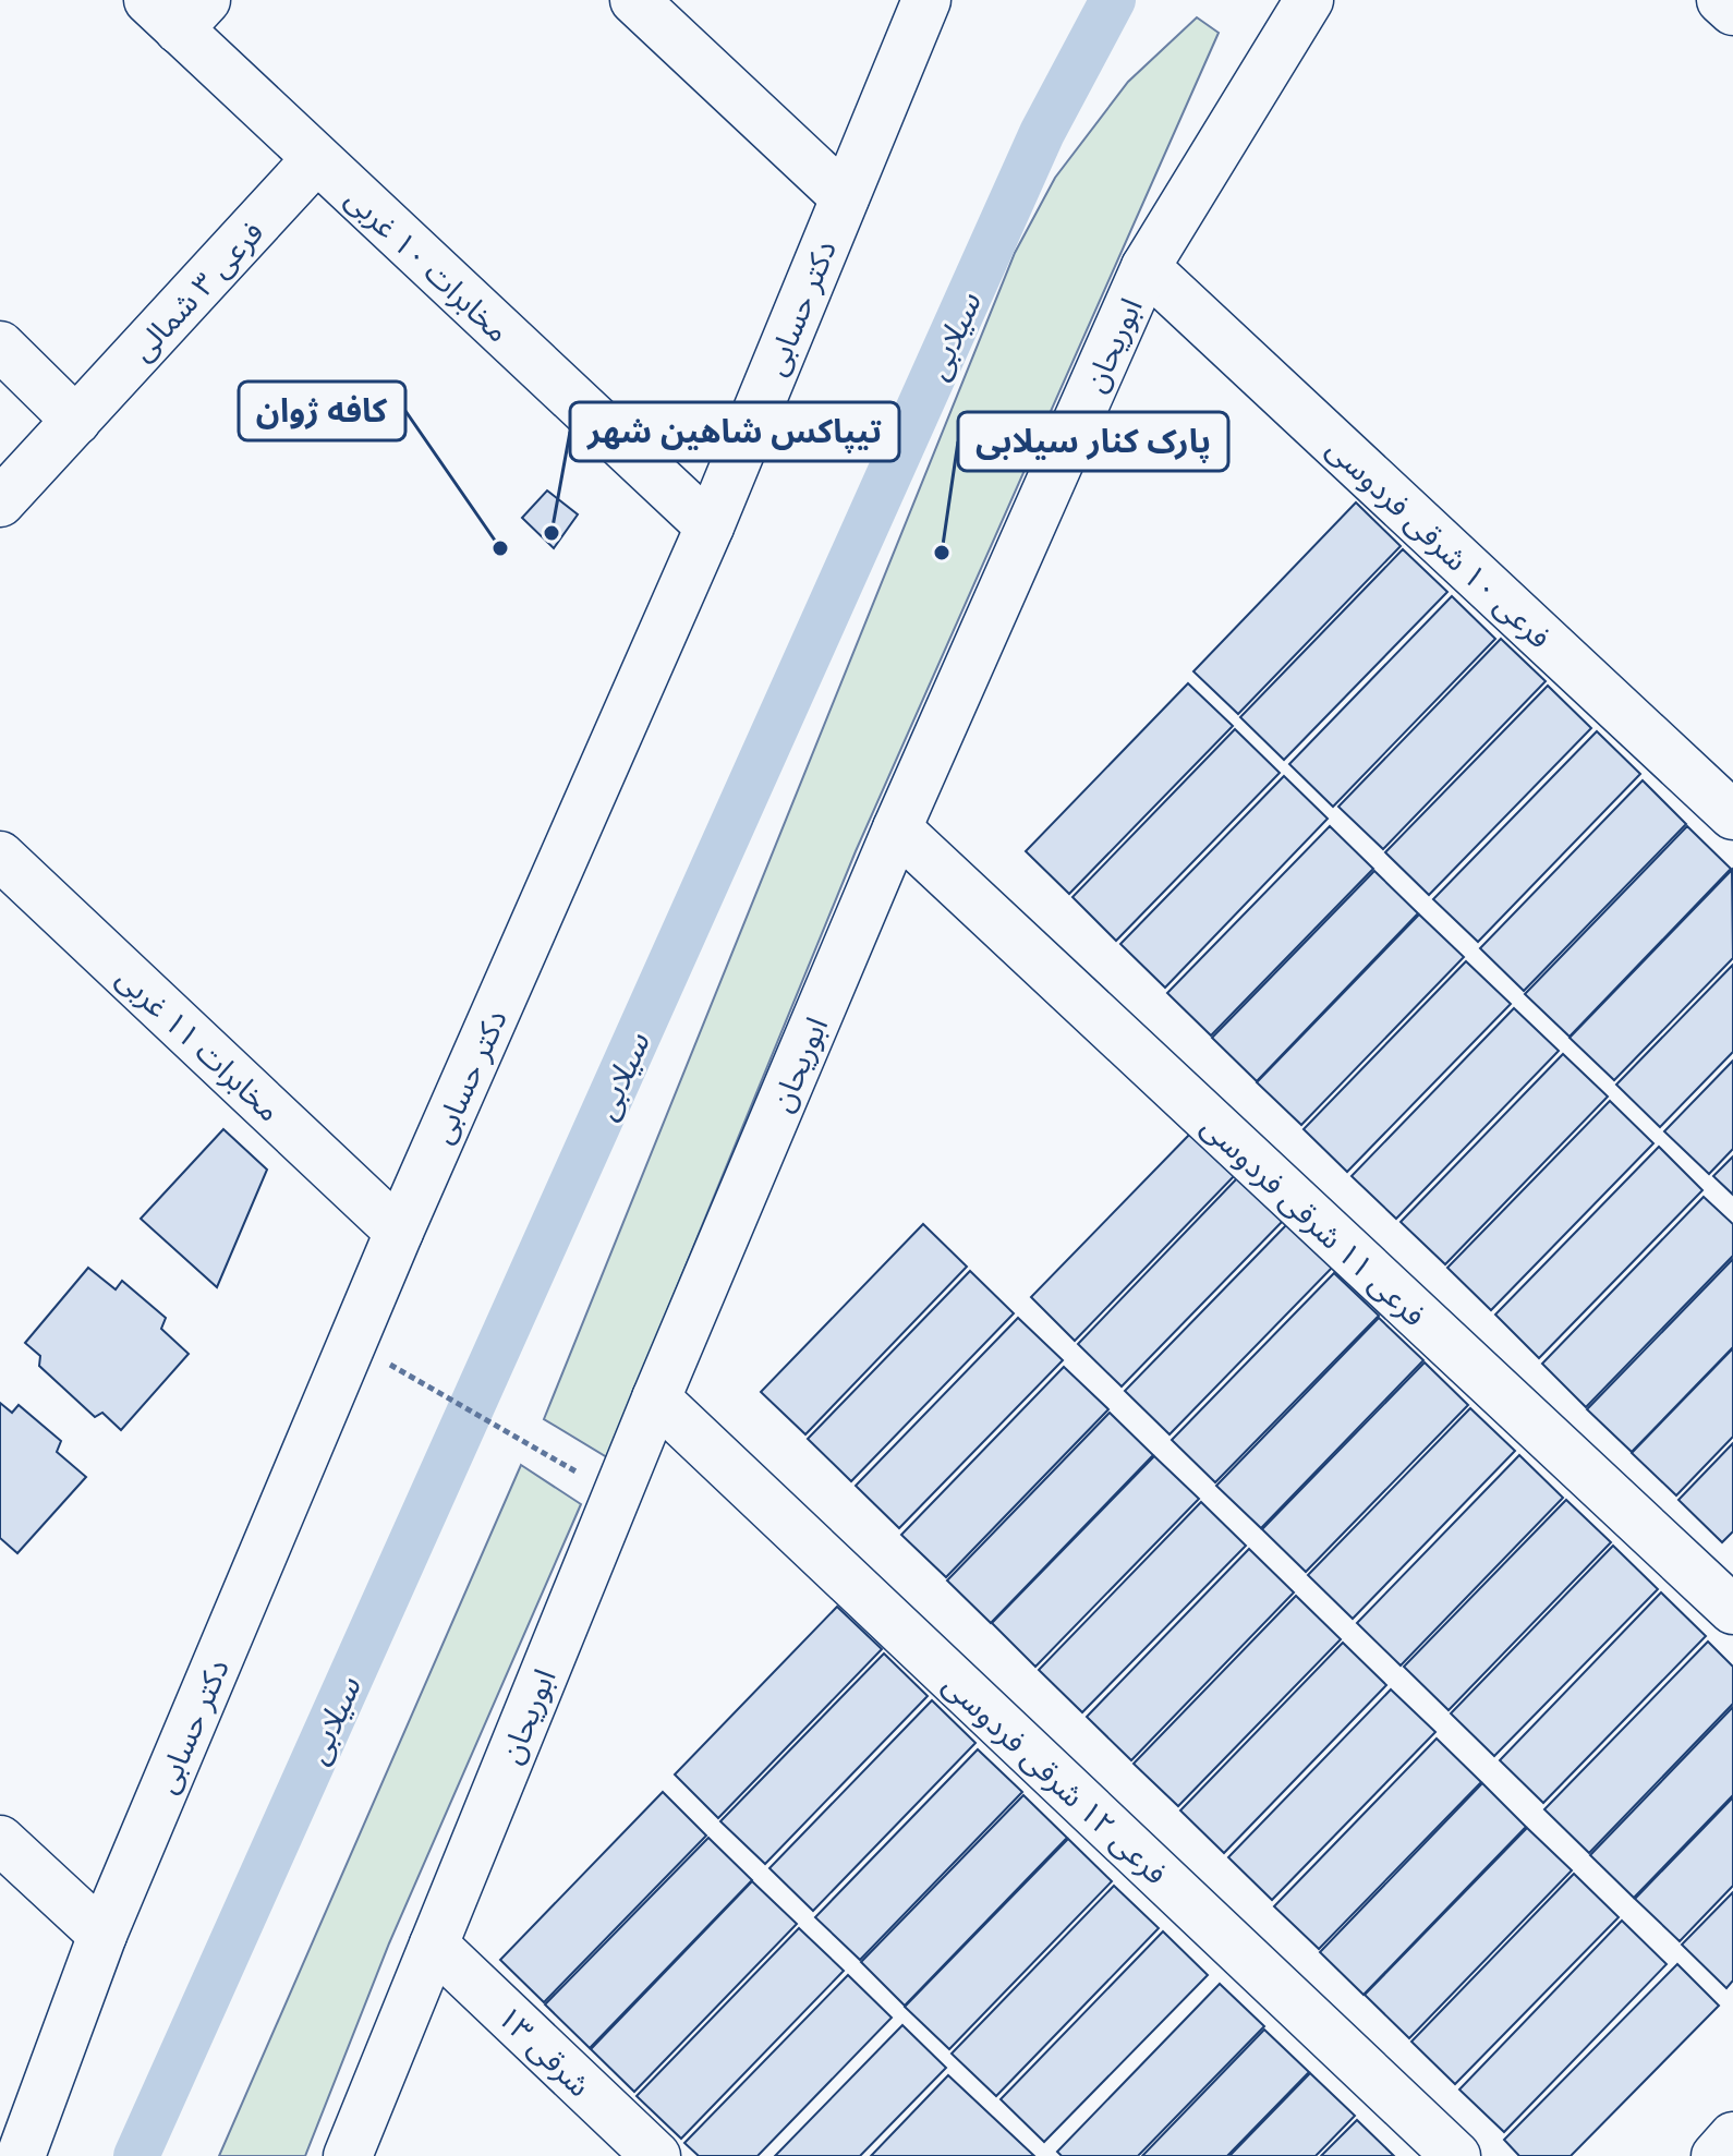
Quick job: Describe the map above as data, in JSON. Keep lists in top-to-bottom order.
{
  "streets": {
    "street": [
      "مخابرات ۱۰ غربی",
      "فرعی ۳ شمالی",
      "دکتر حسابی",
      "ابوریحان",
      "فرعی ۱۰ شرقی فردوسی",
      "مخابرات ۱۱ غربی",
      "فرعی ۱۱ شرقی فردوسی",
      "فرعی ۱۲ شرقی فردوسی",
      "۱۳ شرقی"
    ]
  },
  "crossings": [
    ["مخابرات ۱۰ غربی", "فرعی ۳ شمالی"],
    ["مخابرات ۱۰ غربی", "دکتر حسابی"],
    ["دکتر حسابی", "مخابرات ۱۱ غربی"],
    ["ابوریحان", "فرعی ۱۰ شرقی فردوسی"],
    ["ابوریحان", "فرعی ۱۱ شرقی فردوسی"],
    ["ابوریحان", "فرعی ۱۲ شرقی فردوسی"],
    ["ابوریحان", "۱۳ شرقی"]
  ],
  "water": ["سیلابی"],
  "places": ["تیپاکس شاهین شهر", "کافه ژوان", "پارک کنار سیلابی"]
}
